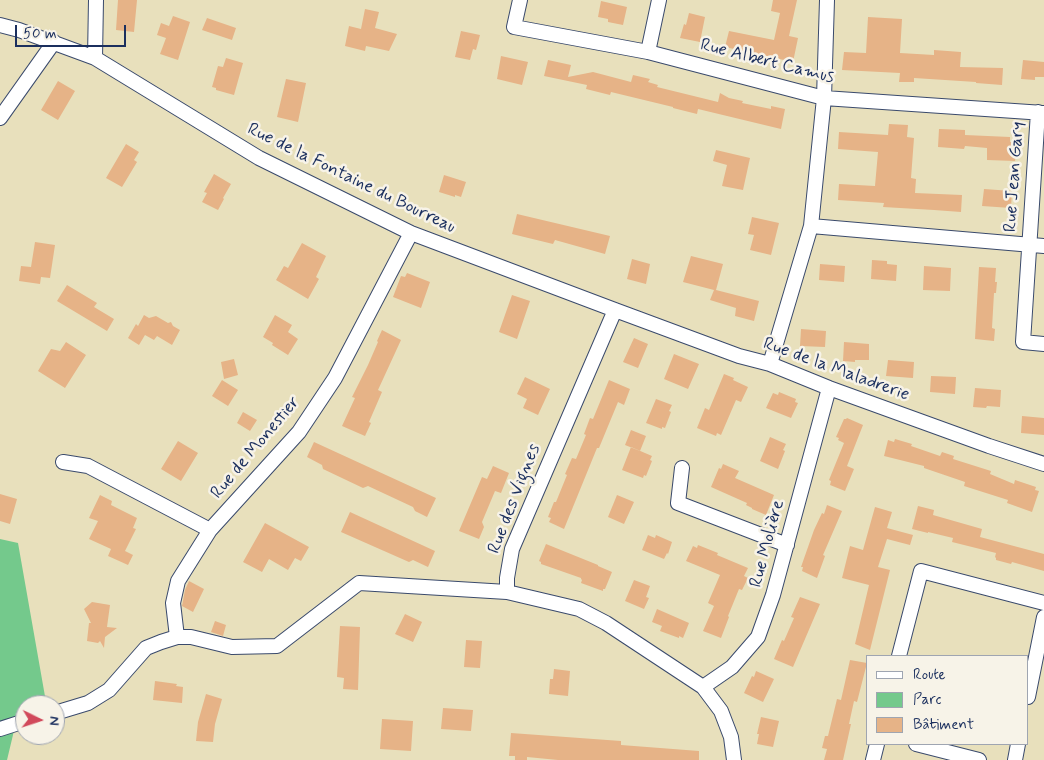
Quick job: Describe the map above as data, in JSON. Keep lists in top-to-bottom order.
{
  "streets": {
    "street": [
      "Rue Albert Camus",
      "Rue Jean Gary",
      "Rue de la Fontaine du Bourreau",
      "Rue de la Maladrerie",
      "Rue de Monestier",
      "Rue des Vignes",
      "Rue Molière"
    ]
  },
  "crossings": [
    ["Rue Albert Camus", "Rue Jean Gary"],
    ["Rue de la Fontaine du Bourreau", "Rue de la Maladrerie"],
    ["Rue de la Fontaine du Bourreau", "Rue de Monestier"],
    ["Rue de la Fontaine du Bourreau", "Rue des Vignes"],
    ["Rue de la Maladrerie", "Rue des Vignes"],
    ["Rue de la Maladrerie", "Rue Molière"]
  ],
  "legend": ["Route", "Parc", "Bâtiment"],
  "scale_bar": "50 m",
  "north": "right"
}
